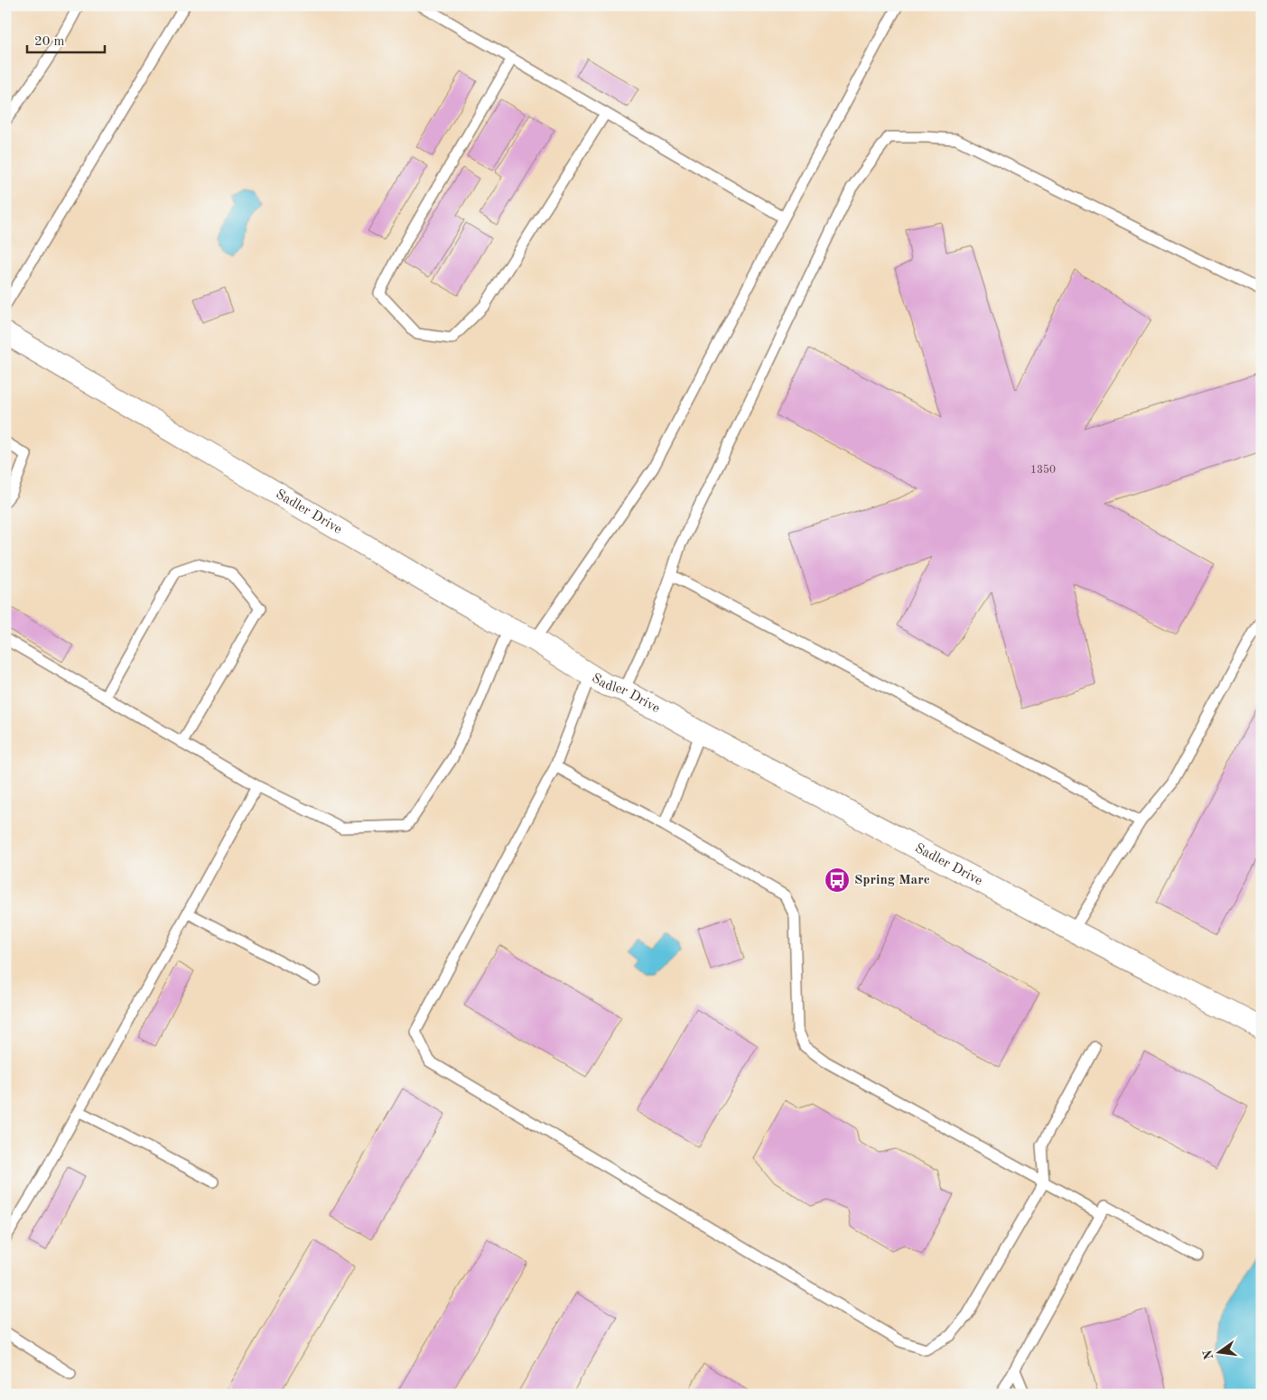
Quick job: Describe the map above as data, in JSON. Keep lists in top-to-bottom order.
{
  "streets": {
    "street": ["Sadler Drive"]
  },
  "places": {
    "bus stop": ["Spring Marc"]
  },
  "house_numbers": ["1350"],
  "scale_bar": "20 m",
  "north": "left"
}
